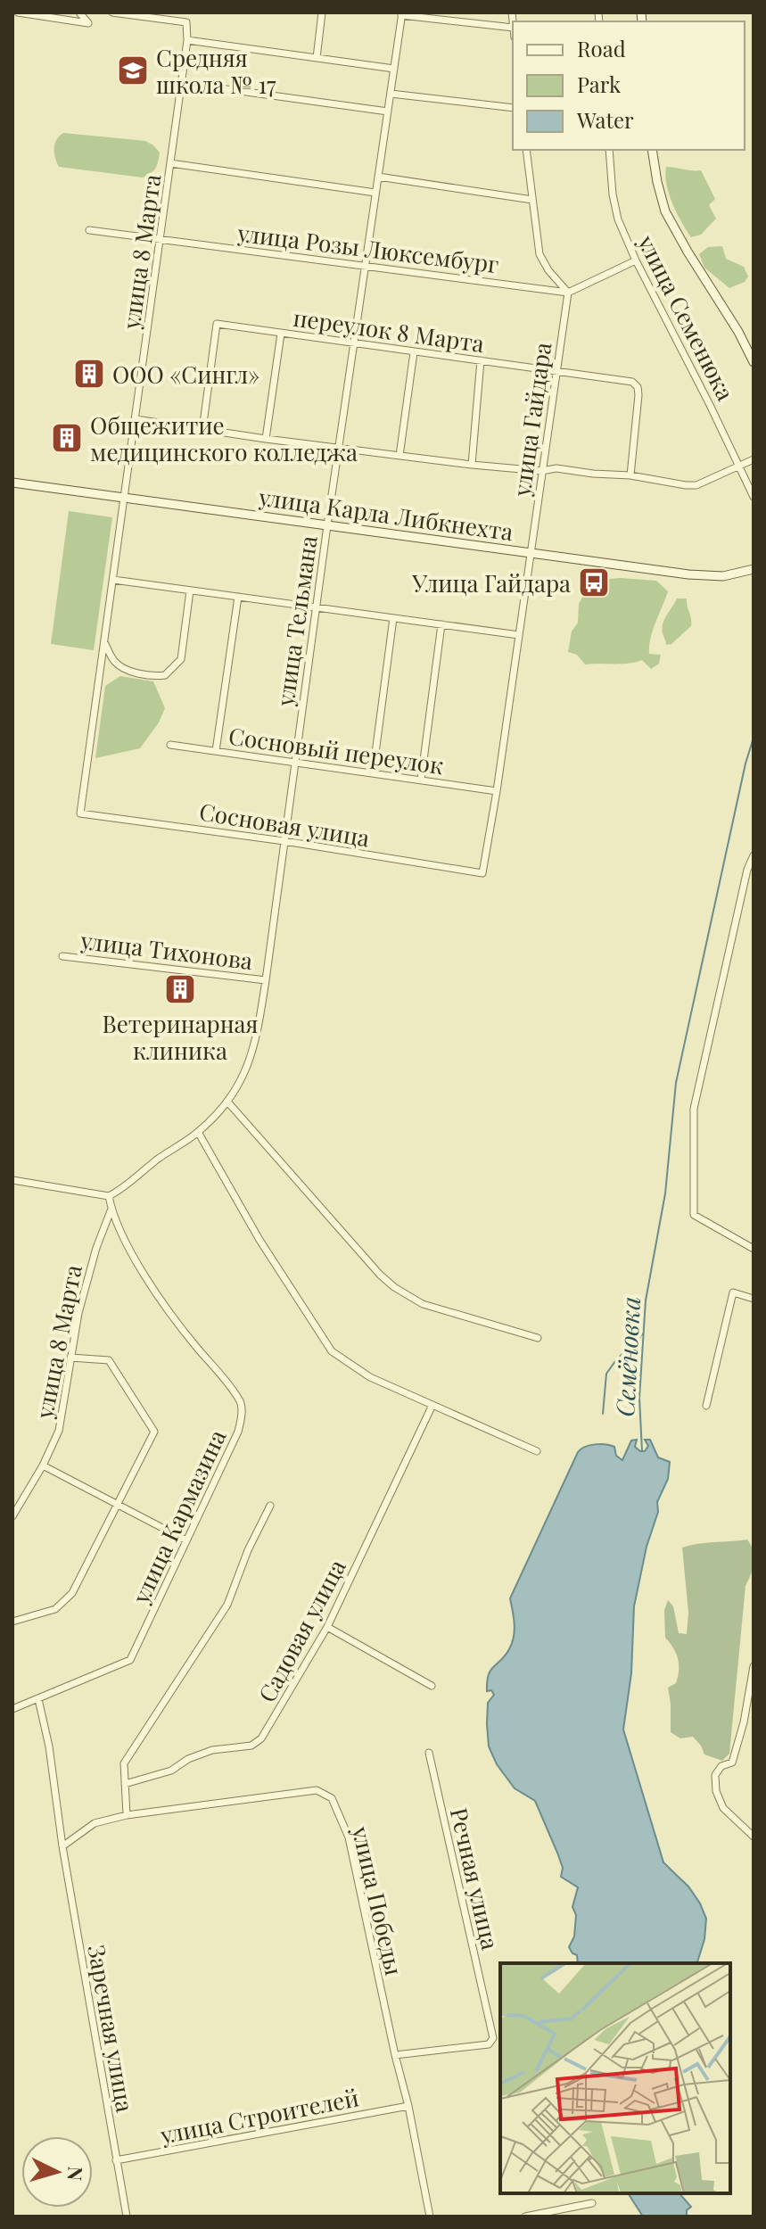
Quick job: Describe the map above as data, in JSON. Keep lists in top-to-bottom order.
{
  "streets": {
    "main road": ["улица Карла Либкнехта"],
    "street": [
      "улица Розы Люксембург",
      "улица 8 Марта",
      "улица Семенюка",
      "переулок 8 Марта",
      "улица Гайдара",
      "улица Тельмана",
      "Сосновый переулок",
      "Сосновая улица",
      "улица Тихонова",
      "улица Кармазина",
      "Садовая улица",
      "Речная улица",
      "улица Победы",
      "Заречная улица",
      "улица Строителей"
    ]
  },
  "crossings": [
    ["улица Розы Люксембург", "улица 8 Марта"],
    ["улица Розы Люксембург", "улица Гайдара"],
    ["улица Розы Люксембург", "улица Тельмана"],
    ["улица 8 Марта", "улица Карла Либкнехта"],
    ["улица 8 Марта", "Сосновая улица"],
    ["улица 8 Марта", "улица Кармазина"],
    ["переулок 8 Марта", "улица Гайдара"],
    ["переулок 8 Марта", "улица Тельмана"],
    ["улица Гайдара", "улица Карла Либкнехта"],
    ["улица Гайдара", "Сосновый переулок"],
    ["улица Гайдара", "Сосновая улица"],
    ["улица Карла Либкнехта", "улица Тельмана"],
    ["улица Тельмана", "Сосновый переулок"],
    ["улица Тельмана", "Сосновая улица"],
    ["улица Тельмана", "улица Тихонова"],
    ["улица Кармазина", "Заречная улица"],
    ["Речная улица", "улица Победы"],
    ["улица Победы", "Заречная улица"],
    ["улица Победы", "улица Строителей"],
    ["Заречная улица", "улица Строителей"]
  ],
  "water": ["Семёновка"],
  "places": {
    "school or university": ["Средняя школа № 17"],
    "building": ["ООО «Сингл»", "Общежитие медицинского колледжа", "Ветеринарная клиника"],
    "bus stop": ["Улица Гайдара"]
  },
  "legend": ["Road", "Park", "Water"],
  "north": "right"
}
